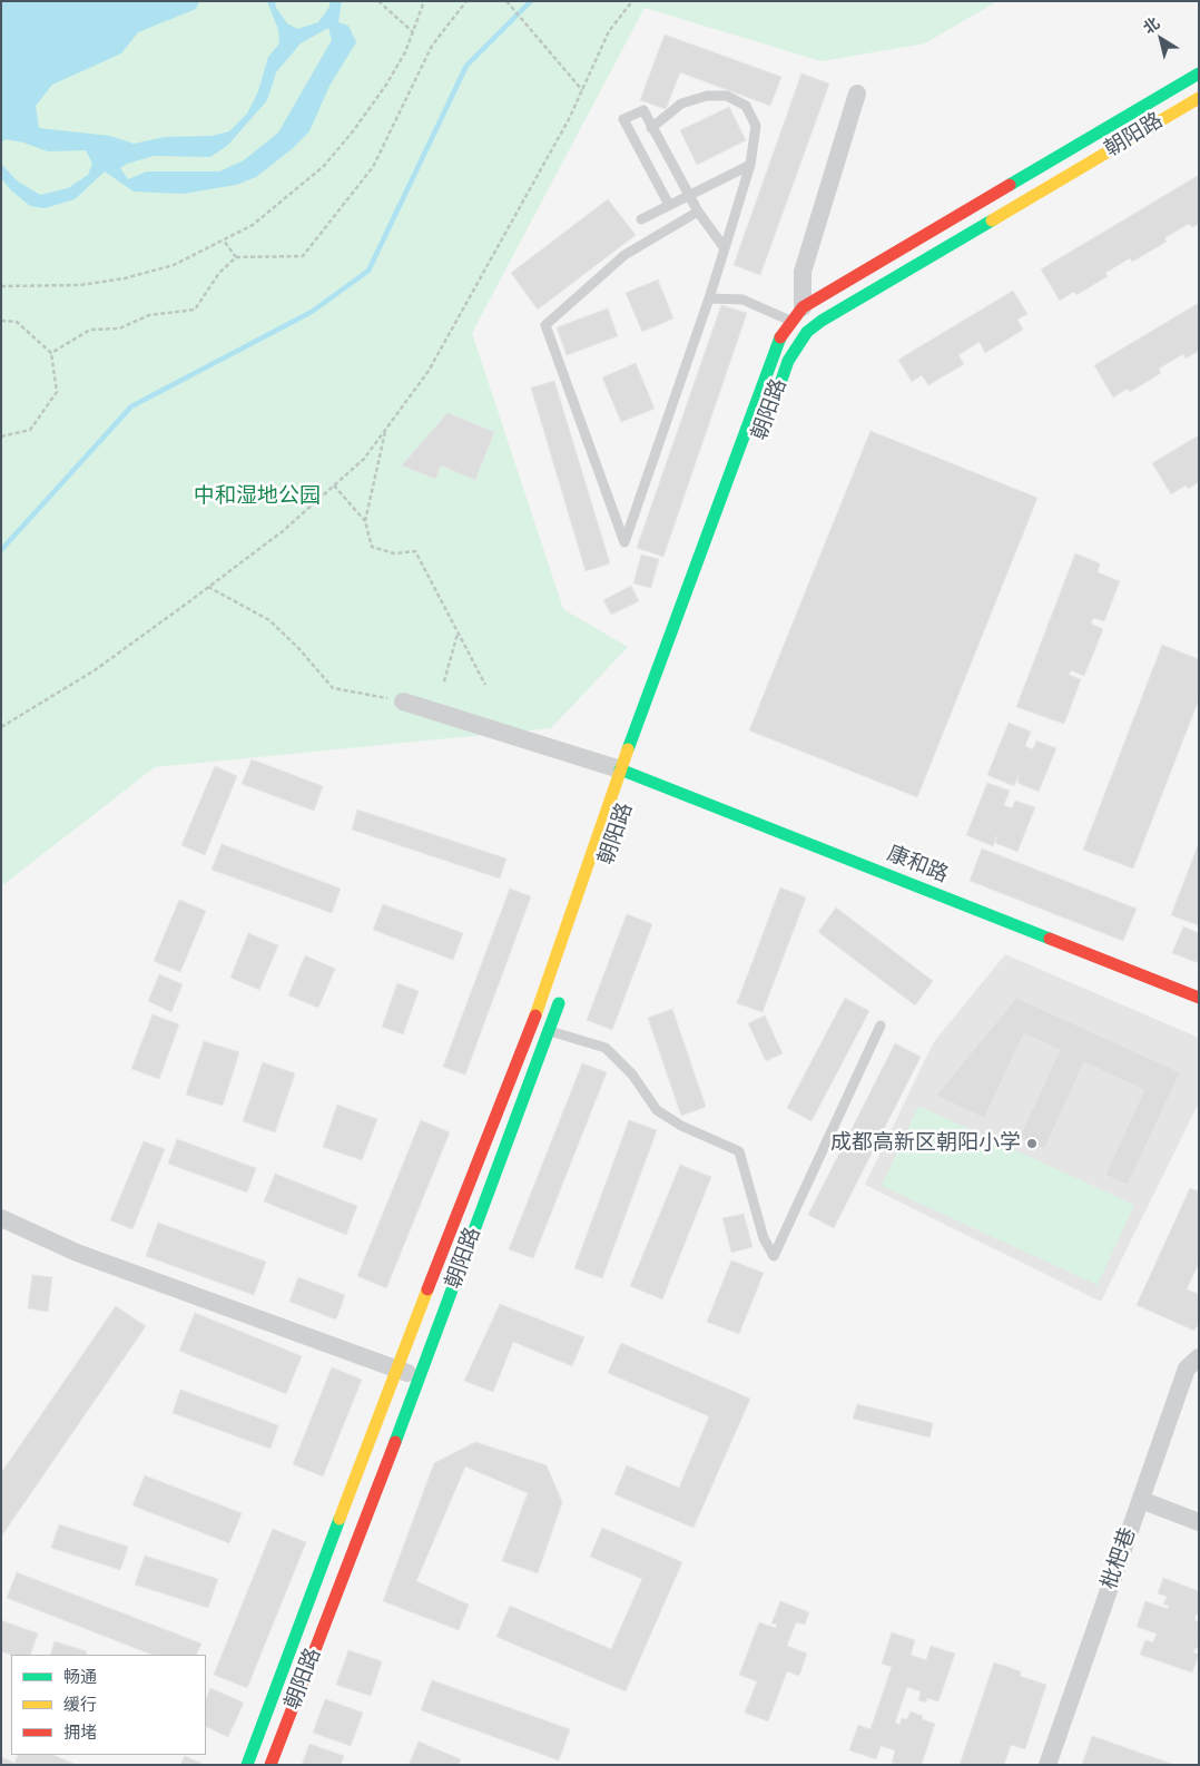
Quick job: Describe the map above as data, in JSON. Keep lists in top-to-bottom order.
{
  "streets": {
    "main road": ["朝阳路", "康和路"],
    "street": ["枇杷巷"]
  },
  "crossings": [
    ["朝阳路", "康和路"]
  ],
  "parks": ["中和湿地公园"],
  "places": ["成都高新区朝阳小学"],
  "legend": ["畅通", "缓行", "拥堵"],
  "north": "top left"
}
